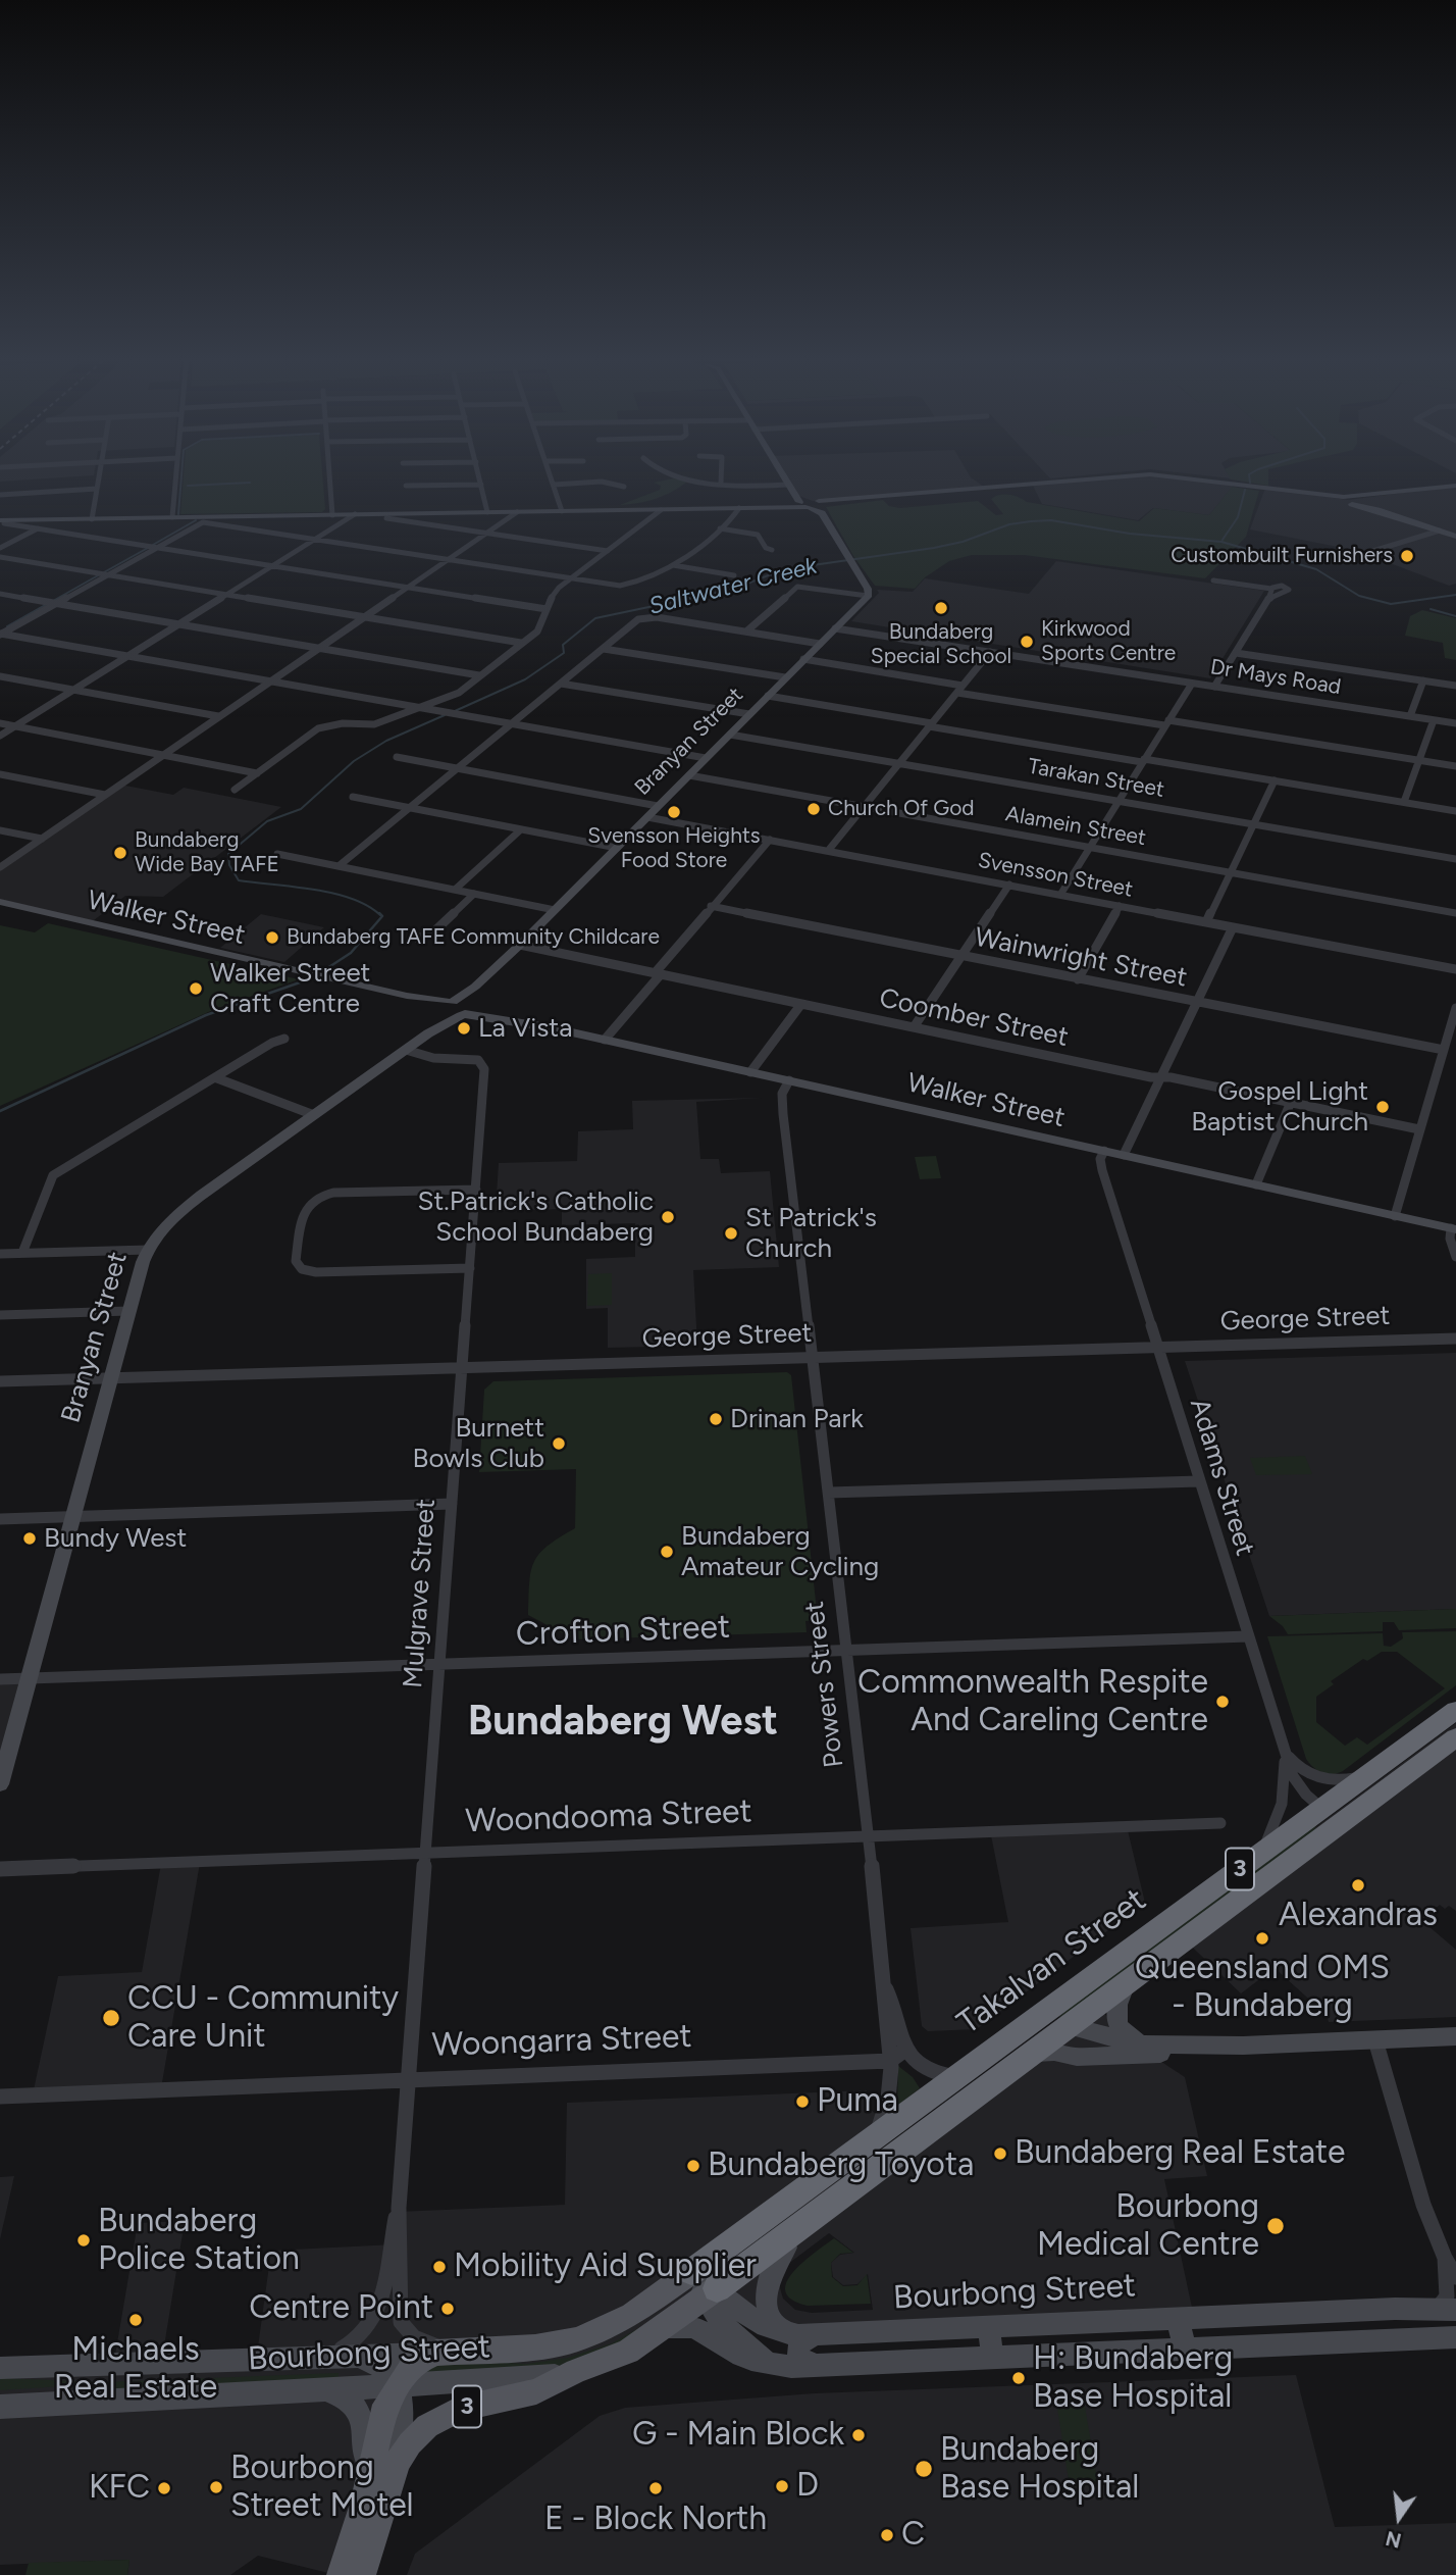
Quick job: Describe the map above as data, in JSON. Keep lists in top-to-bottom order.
{
  "streets": {
    "highway": ["3", "Takalvan Street"],
    "main road": ["Bourbong Street"],
    "street": [
      "Dr Mays Road",
      "Branyan Street",
      "Tarakan Street",
      "Alamein Street",
      "Svensson Street",
      "Walker Street",
      "Wainwright Street",
      "Coomber Street",
      "George Street",
      "Adams Street",
      "Mulgrave Street",
      "Crofton Street",
      "Powers Street",
      "Woondooma Street",
      "Woongarra Street"
    ]
  },
  "crossings": [
    ["Dr Mays Road", "Branyan Street"],
    ["Branyan Street", "Tarakan Street"],
    ["Branyan Street", "Alamein Street"],
    ["Branyan Street", "Svensson Street"],
    ["Branyan Street", "Walker Street"],
    ["Branyan Street", "Coomber Street"],
    ["Branyan Street", "George Street"],
    ["Branyan Street", "Mulgrave Street"],
    ["Branyan Street", "Crofton Street"],
    ["Walker Street", "Adams Street"],
    ["Walker Street", "Powers Street"],
    ["George Street", "Adams Street"],
    ["George Street", "Mulgrave Street"],
    ["George Street", "Powers Street"],
    ["Adams Street", "Crofton Street"],
    ["Adams Street", "3"],
    ["Adams Street", "Takalvan Street"],
    ["Mulgrave Street", "Crofton Street"],
    ["Mulgrave Street", "Woondooma Street"],
    ["Mulgrave Street", "3"],
    ["Mulgrave Street", "Woongarra Street"],
    ["Mulgrave Street", "Bourbong Street"],
    ["Crofton Street", "Powers Street"],
    ["Powers Street", "Woondooma Street"],
    ["Powers Street", "Takalvan Street"],
    ["Powers Street", "Woongarra Street"],
    ["3", "Bourbong Street"],
    ["Takalvan Street", "Bourbong Street"]
  ],
  "districts": ["Bundaberg West"],
  "water": ["Saltwater Creek"],
  "places": [
    "Custombuilt Furnishers",
    "Bundaberg Special School",
    "Kirkwood Sports Centre",
    "Church Of God",
    "Svensson Heights Food Store",
    "Bundaberg Wide Bay TAFE",
    "Bundaberg TAFE Community Childcare",
    "Walker Street Craft Centre",
    "La Vista",
    "Gospel Light Baptist Church",
    "St.Patrick's Catholic School Bundaberg",
    "St Patrick's Church",
    "Drinan Park",
    "Burnett Bowls Club",
    "Bundy West",
    "Bundaberg Amateur Cycling",
    "Commonwealth Respite And Careling Centre",
    "Alexandras",
    "Queensland OMS - Bundaberg",
    "CCU - Community Care Unit",
    "Puma",
    "Bundaberg Real Estate",
    "Bundaberg Toyota",
    "Bourbong Medical Centre",
    "Bundaberg Police Station",
    "Mobility Aid Supplier",
    "Centre Point",
    "Michaels Real Estate",
    "H: Bundaberg Base Hospital",
    "G - Main Block",
    "Bundaberg Base Hospital",
    "D",
    "Bourbong Street Motel",
    "KFC",
    "E - Block North",
    "C"
  ],
  "north": "bottom"
}
